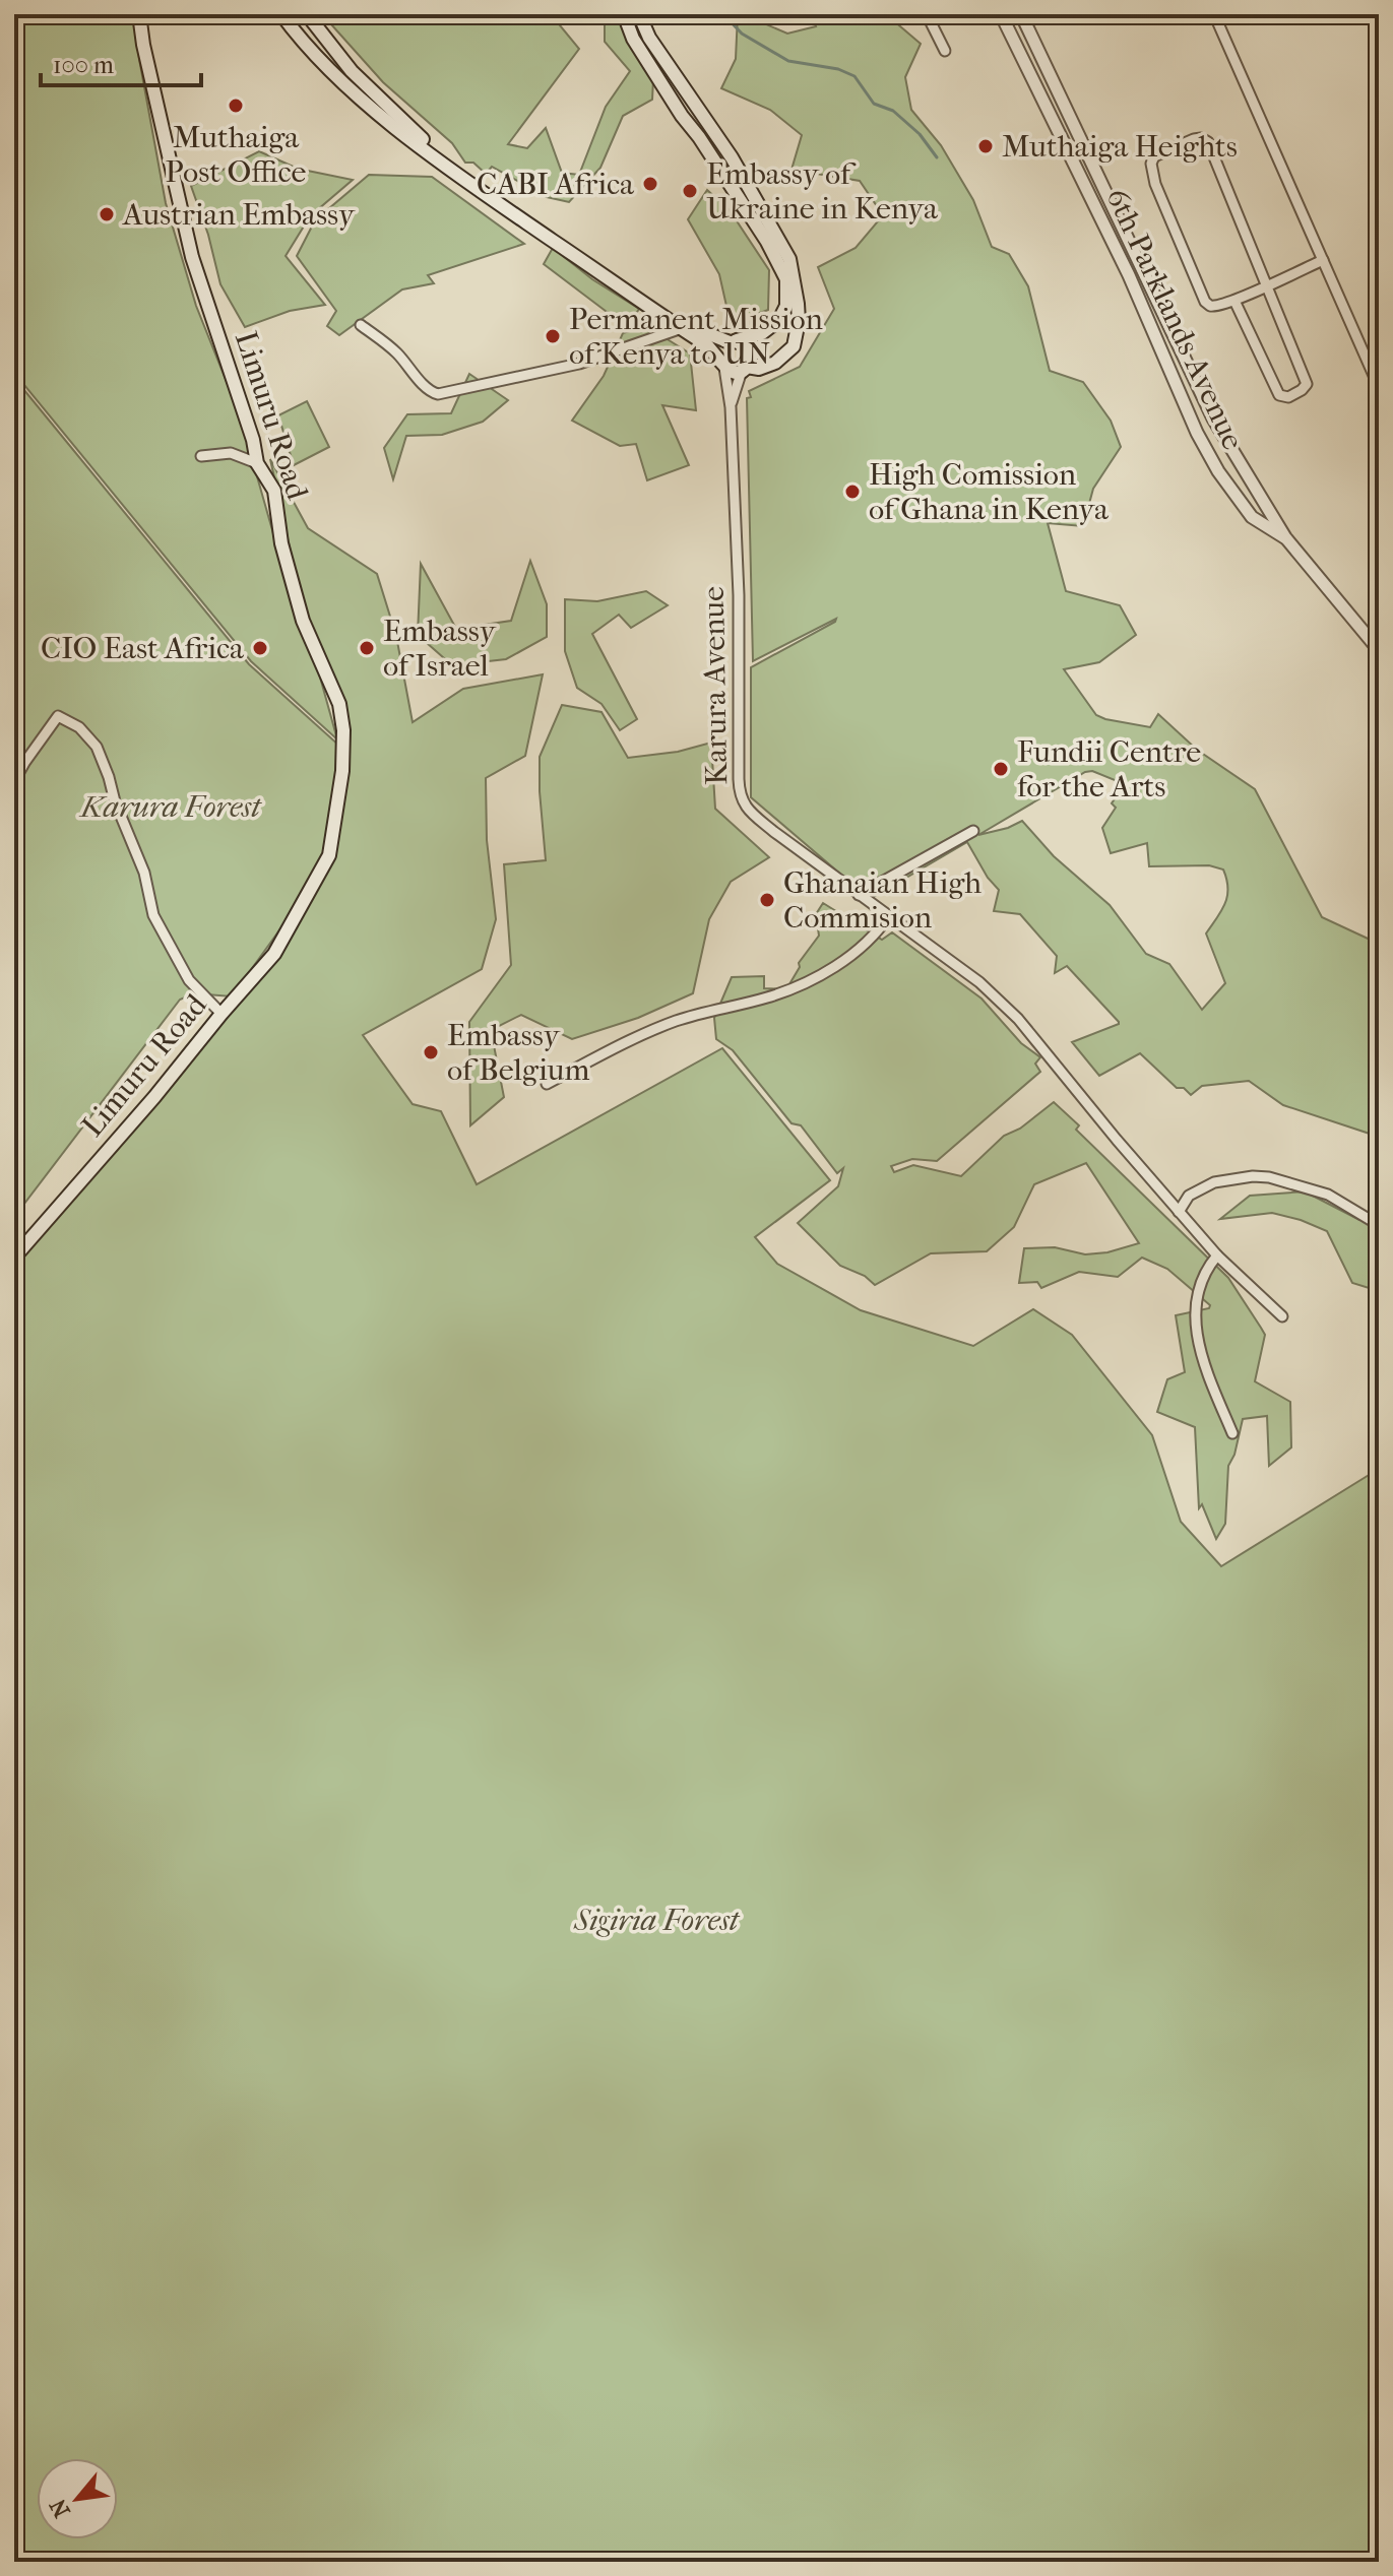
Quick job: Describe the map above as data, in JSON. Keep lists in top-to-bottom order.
{
  "streets": {
    "main road": ["Limuru Road"],
    "street": ["6th Parklands Avenue", "Karura Avenue"]
  },
  "parks": ["Karura Forest", "Sigiria Forest"],
  "places": [
    "Muthaiga Post Office",
    "Muthaiga Heights",
    "CABI Africa",
    "Embassy of Ukraine in Kenya",
    "Austrian Embassy",
    "Permanent Mission of Kenya to UN",
    "High Comission of Ghana in Kenya",
    "CIO East Africa",
    "Embassy of Israel",
    "Fundii Centre for the Arts",
    "Ghanaian High Commision",
    "Embassy of Belgium"
  ],
  "scale_bar": "100 m",
  "north": "bottom left"
}
